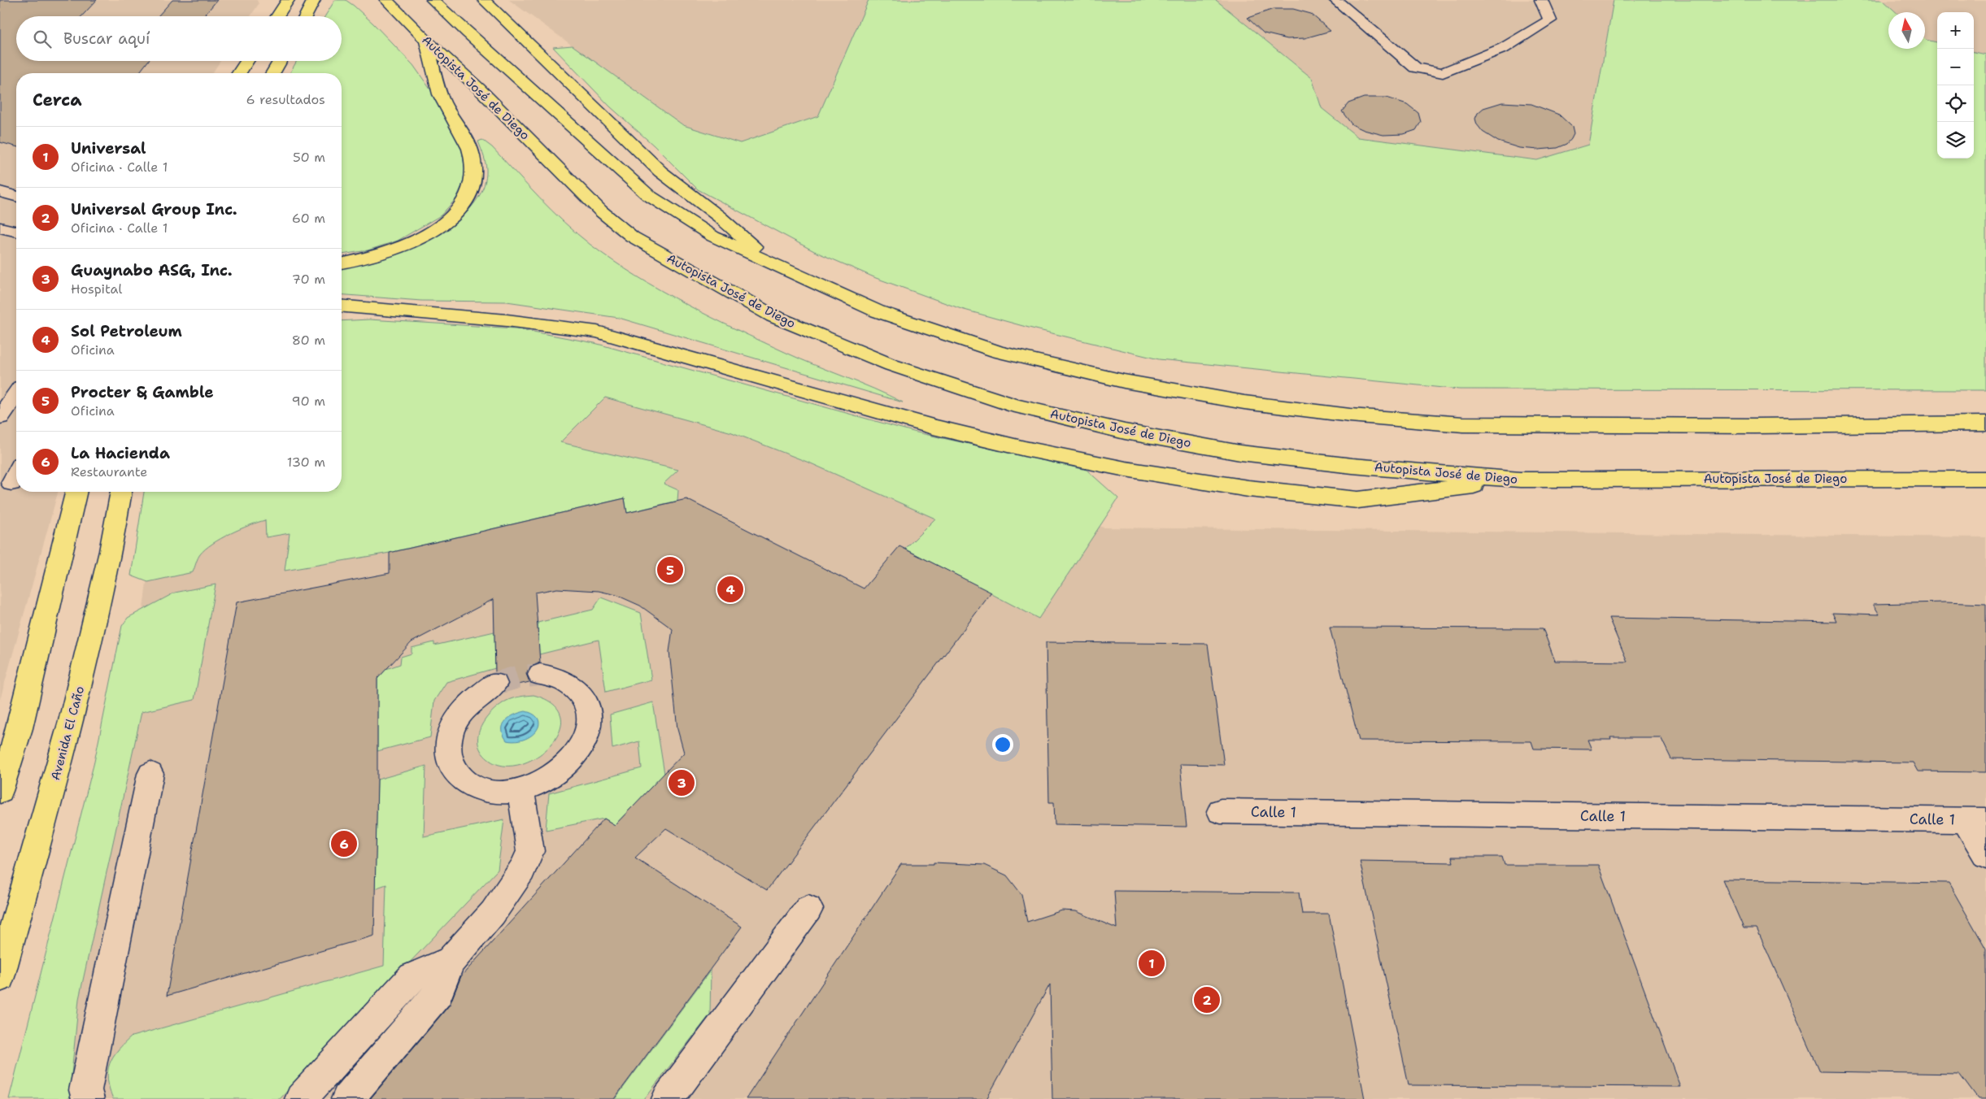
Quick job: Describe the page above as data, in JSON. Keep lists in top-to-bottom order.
{
  "streets": {
    "main road": ["Autopista José de Diego", "Avenida El Caño"],
    "street": ["Calle 1"]
  },
  "north": "top",
  "page": {
    "map_buttons": ["+", "−"],
    "search": "Buscar aquí",
    "heading": ["Cerca", "6 resultados"],
    "list": [
      {
        "mark": "1",
        "name": "Universal",
        "note": "Oficina · Calle 1",
        "value": "50 m"
      },
      {
        "mark": "2",
        "name": "Universal Group Inc.",
        "note": "Oficina · Calle 1",
        "value": "60 m"
      },
      {
        "mark": "3",
        "name": "Guaynabo ASG, Inc.",
        "note": "Hospital",
        "value": "70 m"
      },
      {
        "mark": "4",
        "name": "Sol Petroleum",
        "note": "Oficina",
        "value": "80 m"
      },
      {
        "mark": "5",
        "name": "Procter & Gamble",
        "note": "Oficina",
        "value": "90 m"
      },
      {
        "mark": "6",
        "name": "La Hacienda",
        "note": "Restaurante",
        "value": "130 m"
      }
    ],
    "pins": [
      "5",
      "4",
      "3",
      "6",
      "1",
      "2"
    ]
  }
}
